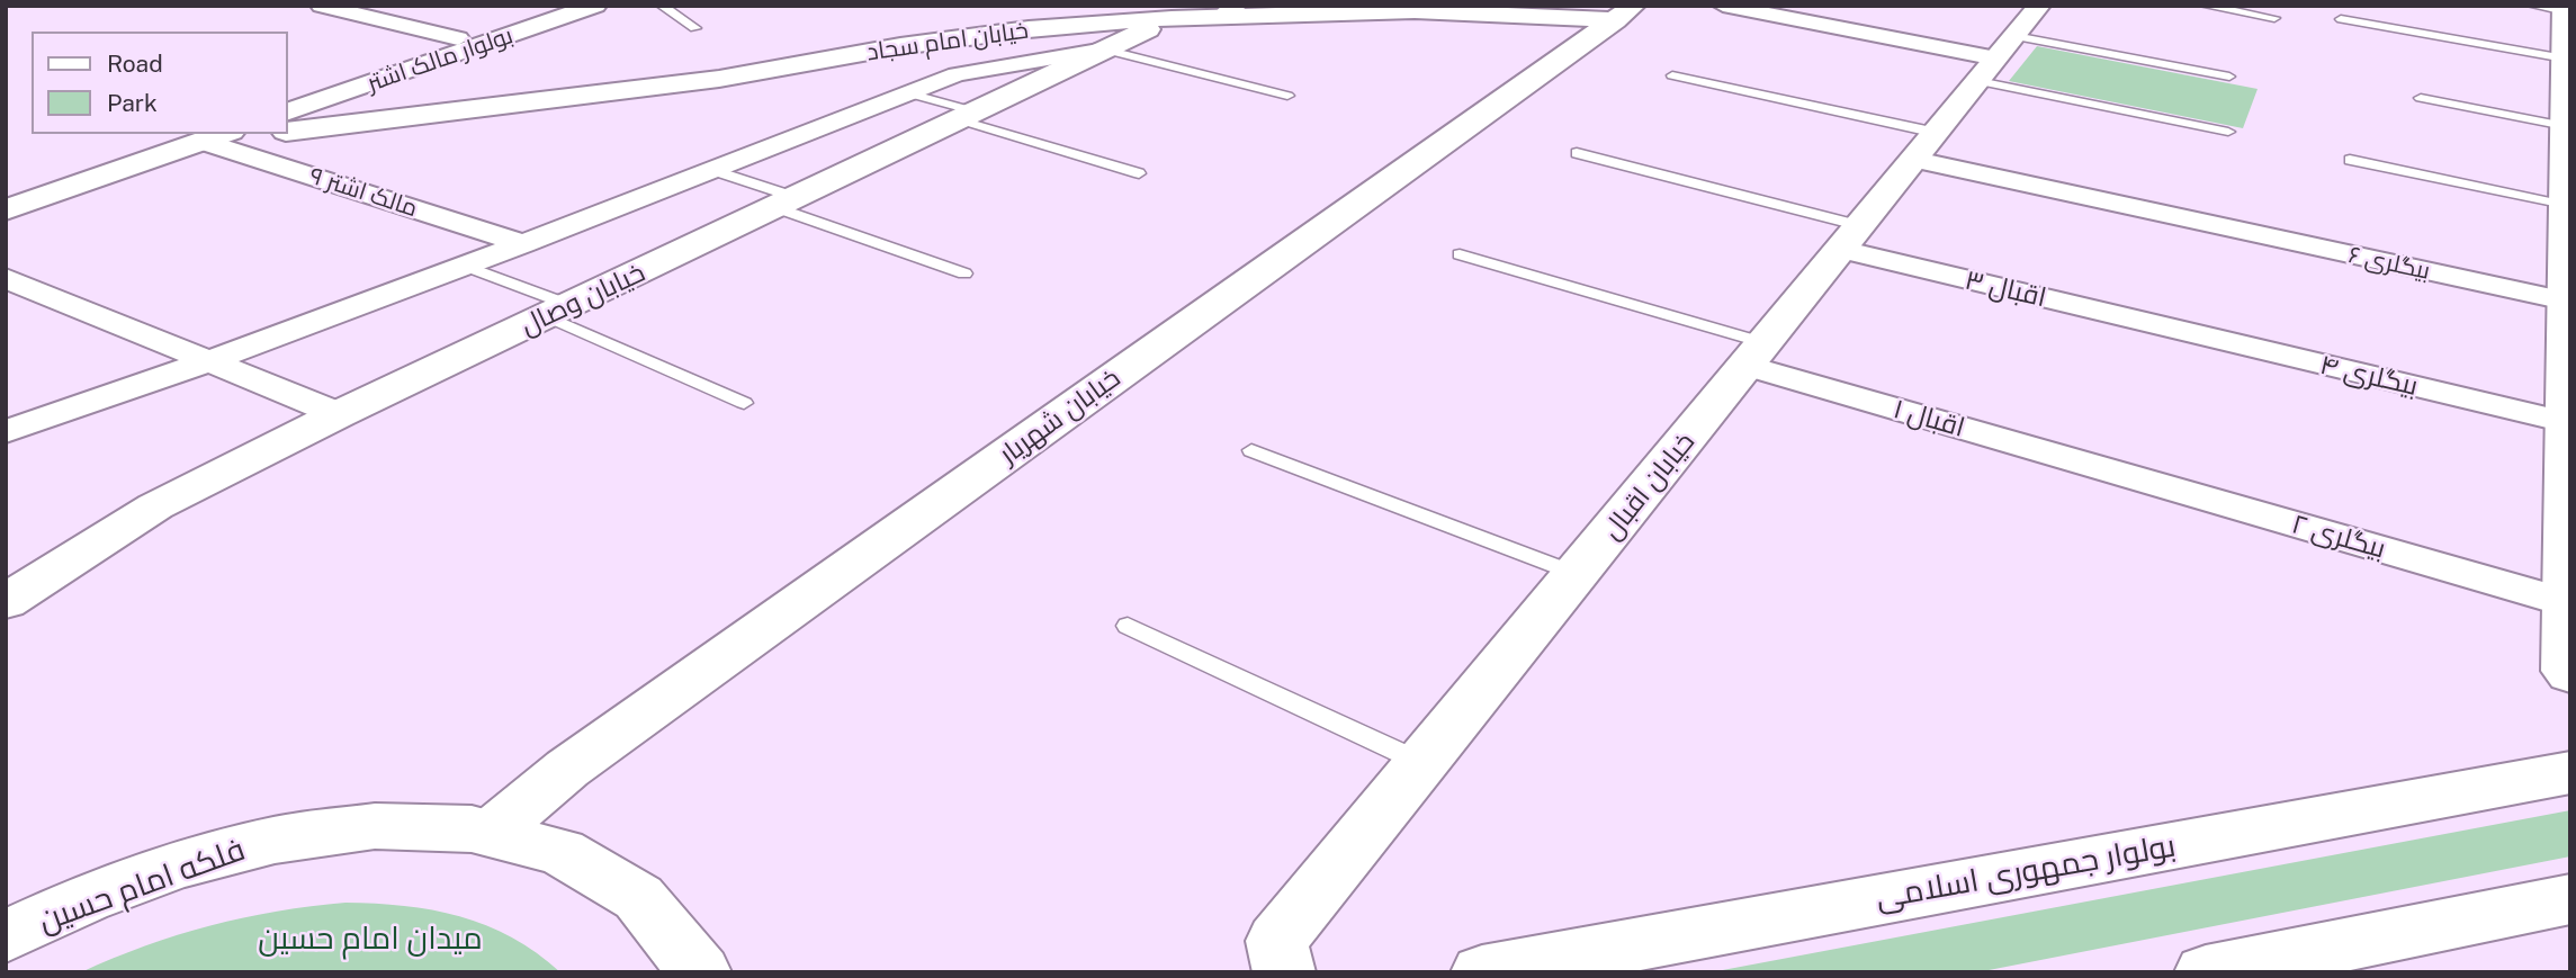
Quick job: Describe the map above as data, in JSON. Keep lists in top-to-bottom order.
{
  "streets": {
    "street": [
      "خیابان امام سجاد",
      "بولوار مالک اشتر",
      "مالک اشتر ۹",
      "بیگلری ۶",
      "اقبال ۳",
      "خیابان وصال",
      "بیگلری ۴",
      "خیابان شهریار",
      "اقبال ۱",
      "خیابان اقبال",
      "بیگلری ۲",
      "بولوار جمهوری اسلامی",
      "فلکه امام حسین"
    ]
  },
  "crossings": [
    ["خیابان امام سجاد", "مالک اشتر ۹"],
    ["خیابان امام سجاد", "خیابان وصال"],
    ["خیابان امام سجاد", "خیابان شهریار"],
    ["بیگلری ۶", "خیابان اقبال"],
    ["اقبال ۳", "بیگلری ۴"],
    ["اقبال ۳", "خیابان اقبال"],
    ["خیابان شهریار", "فلکه امام حسین"],
    ["اقبال ۱", "خیابان اقبال"],
    ["اقبال ۱", "بیگلری ۲"]
  ],
  "parks": ["میدان امام حسین"],
  "legend": ["Road", "Park"]
}
